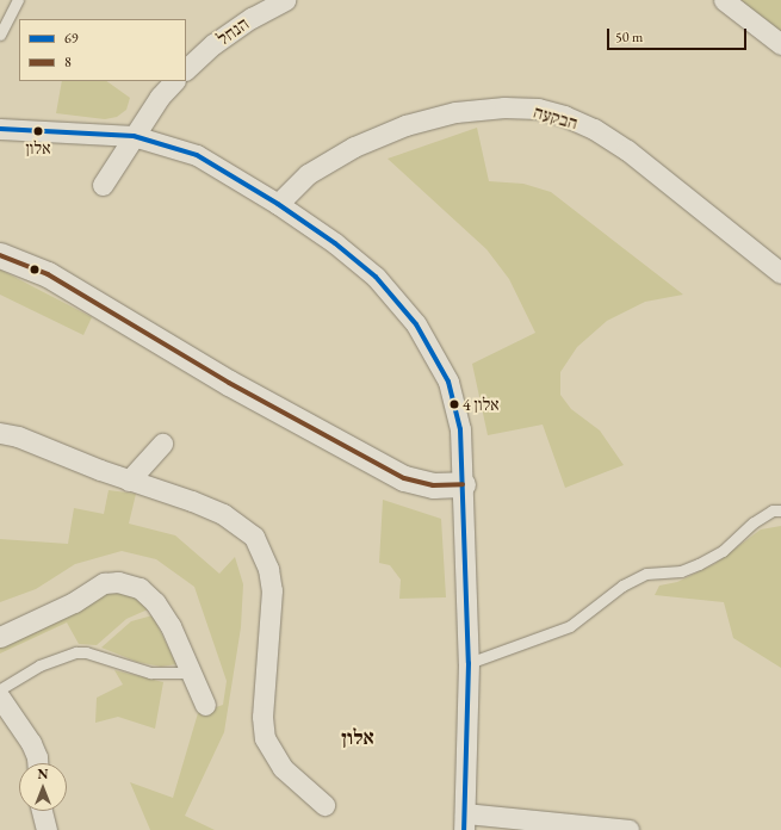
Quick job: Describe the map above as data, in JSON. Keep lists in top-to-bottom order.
{
  "streets": {
    "street": ["הנחל", "הבקעה"]
  },
  "districts": ["אלון"],
  "places": ["אלון", "אלון 4"],
  "lines": ["transit line 69", "transit line 8"],
  "legend": ["69", "8"],
  "scale_bar": "50 m",
  "north": "top"
}
